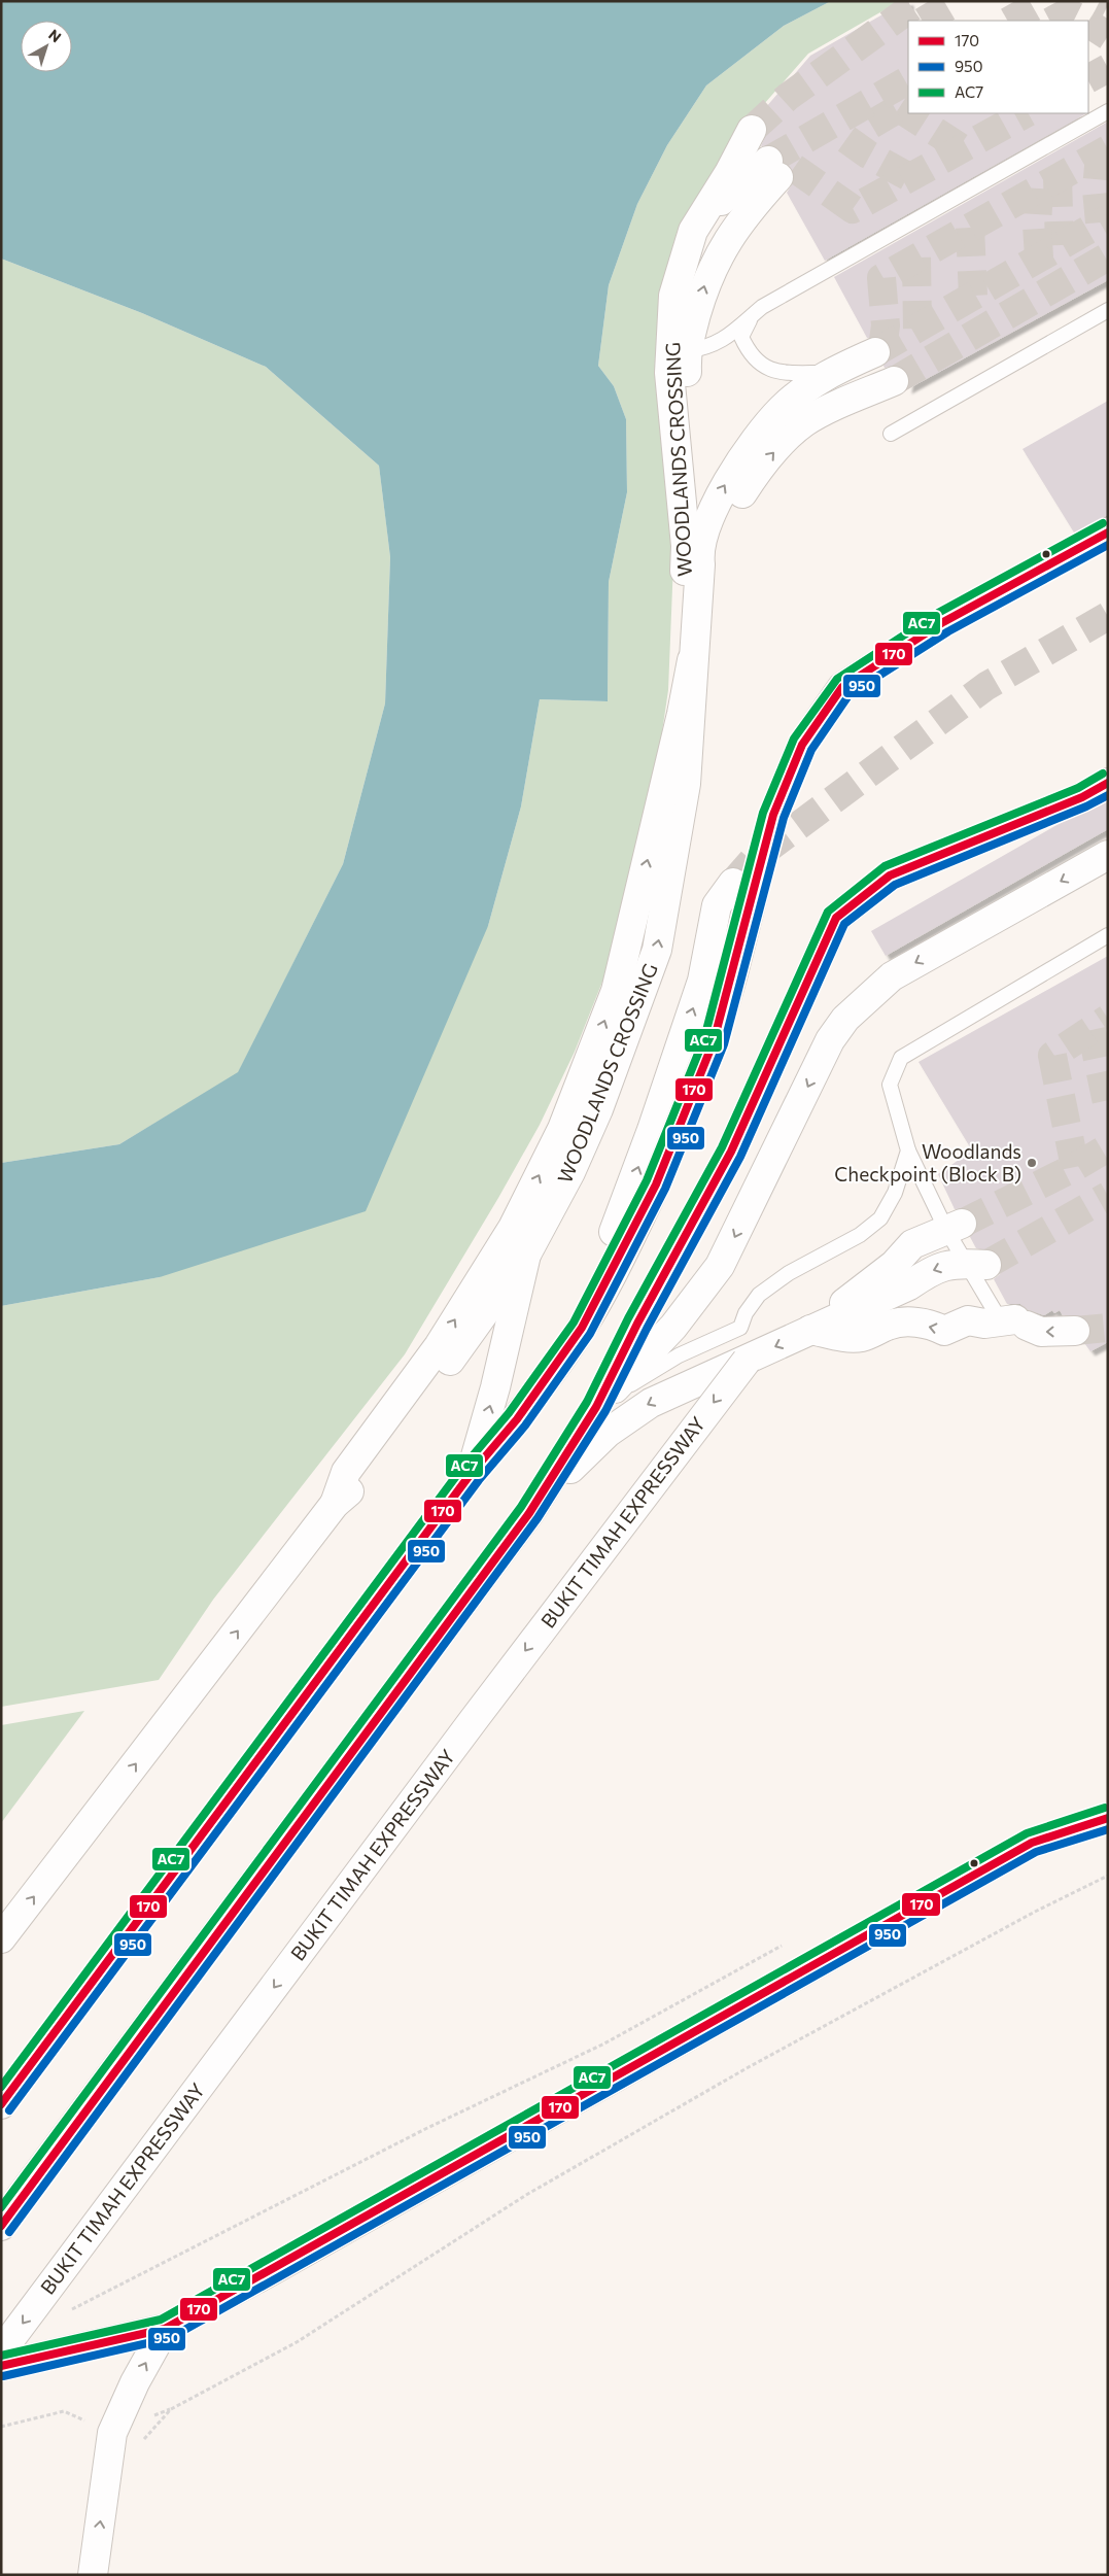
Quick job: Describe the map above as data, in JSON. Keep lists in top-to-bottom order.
{
  "streets": {
    "main road": ["WOODLANDS CROSSING", "BUKIT TIMAH EXPRESSWAY"]
  },
  "places": ["Woodlands Checkpoint (Block B)"],
  "lines": ["transit line AC7", "transit line 170", "transit line 950"],
  "legend": ["170", "950", "AC7"],
  "north": "top right"
}
